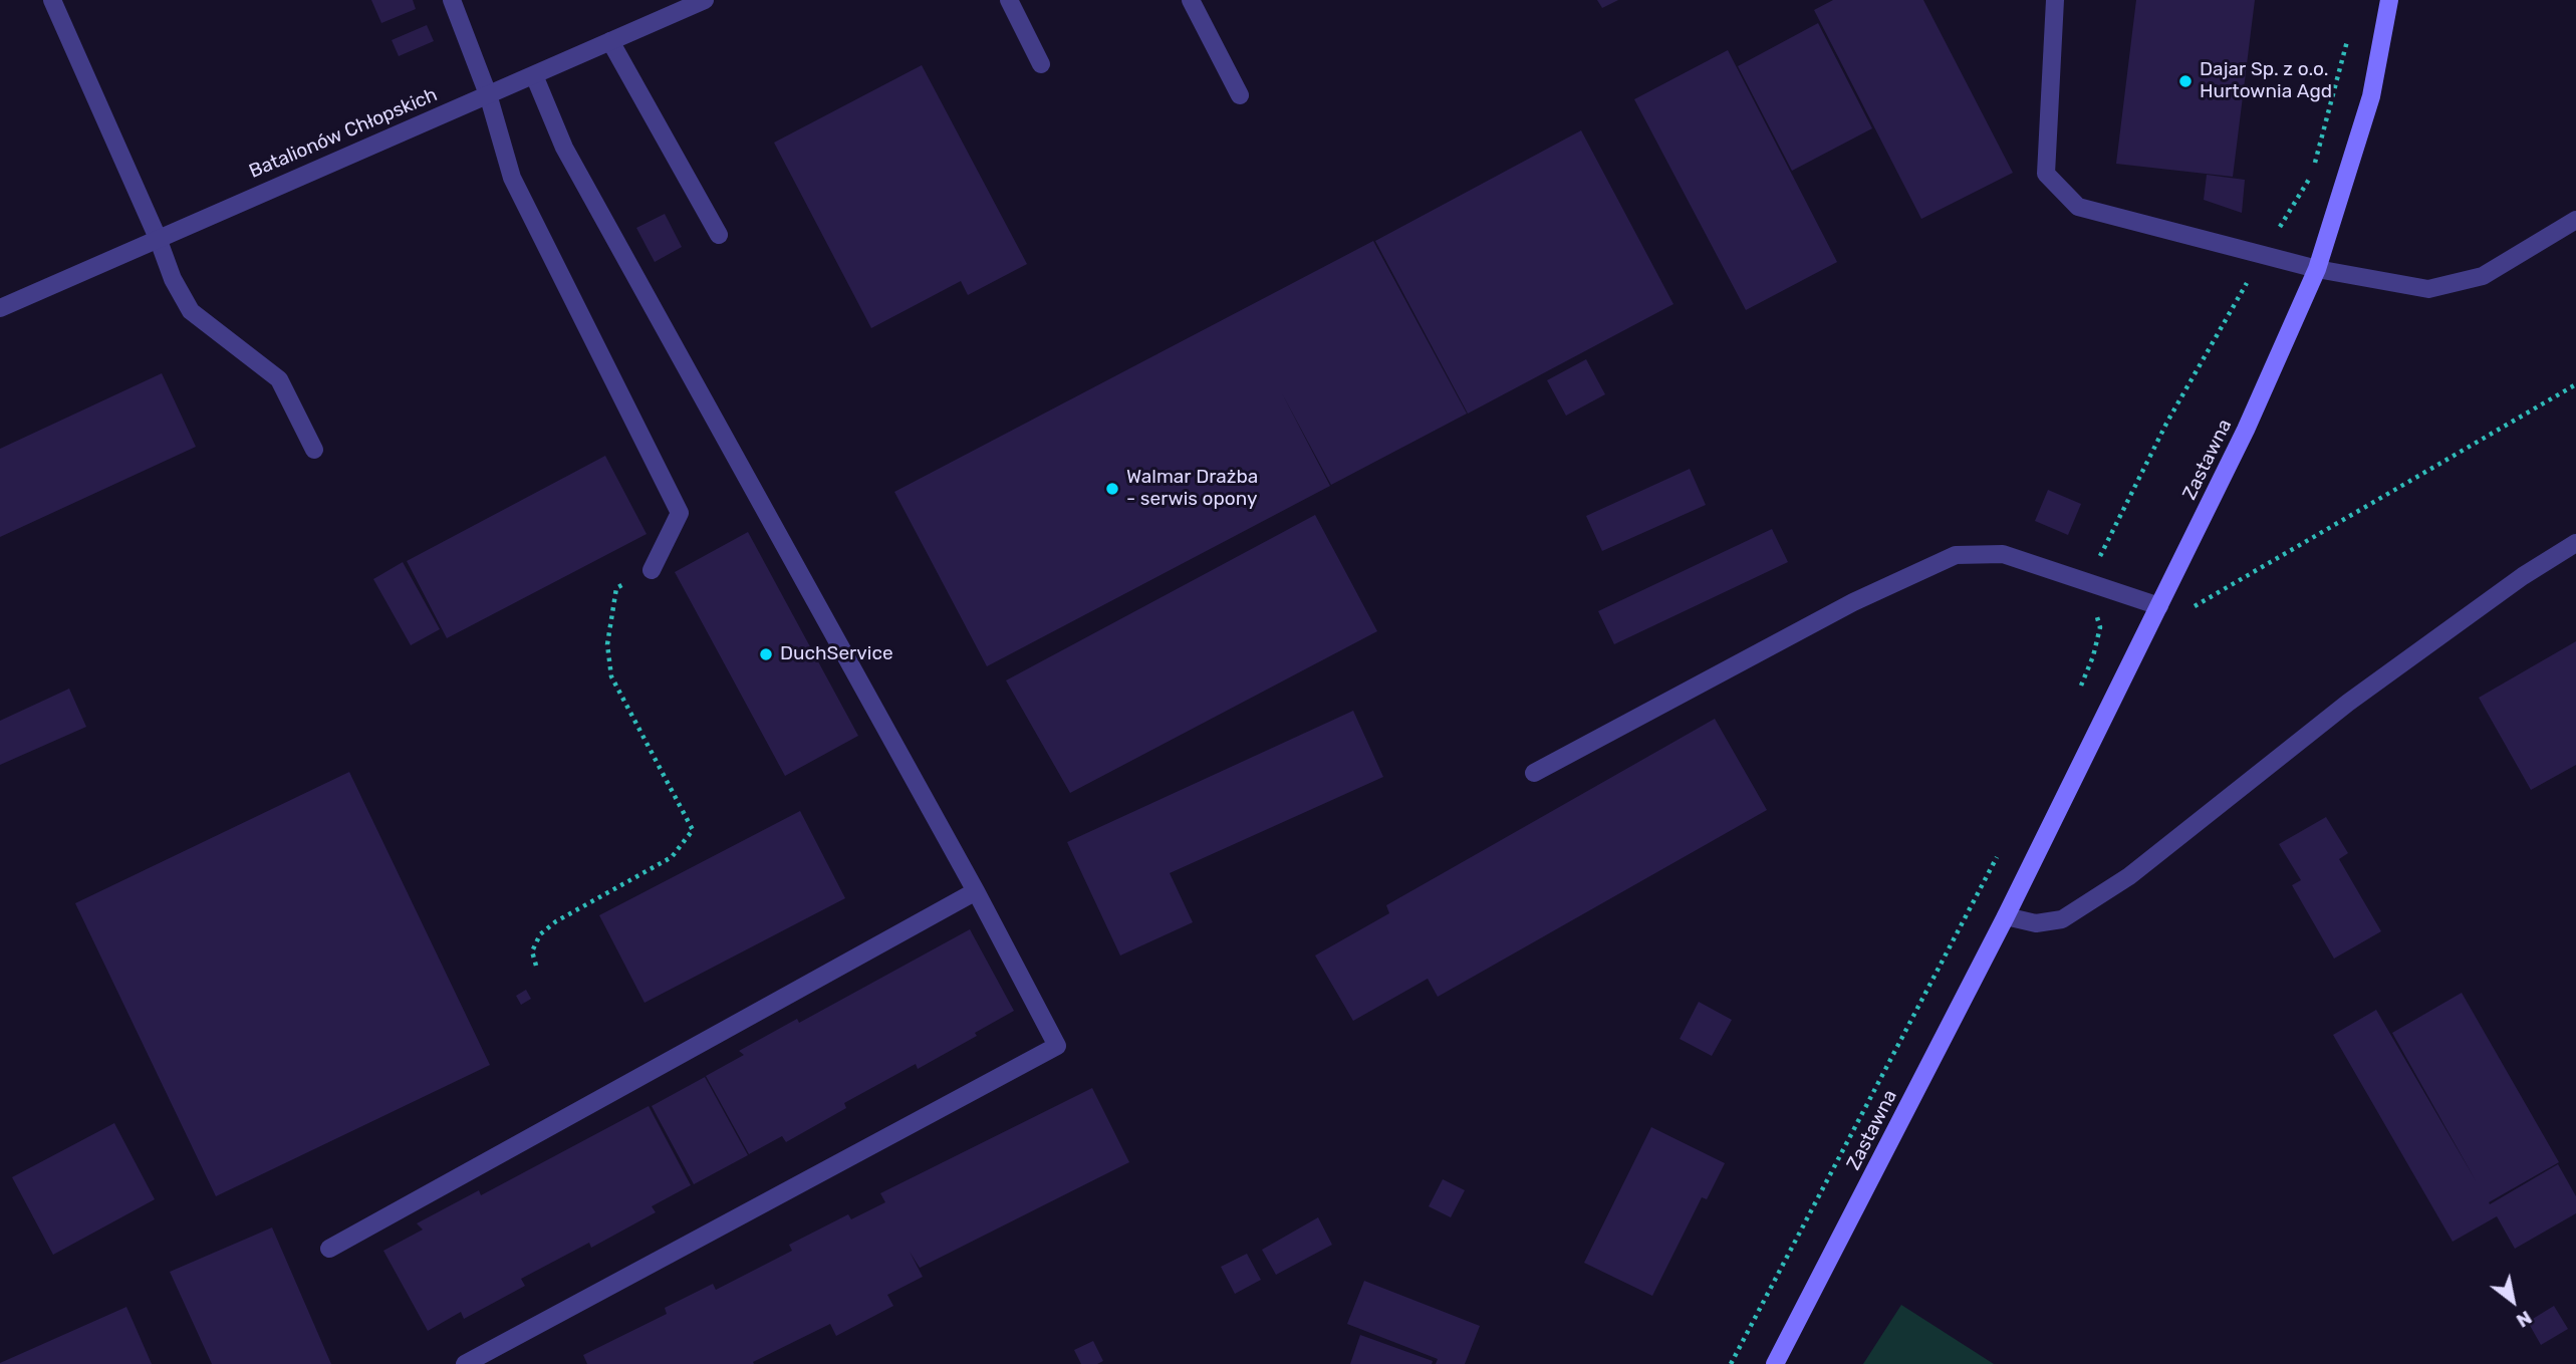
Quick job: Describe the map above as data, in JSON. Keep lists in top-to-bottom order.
{
  "streets": {
    "main road": ["Zastawna"],
    "street": ["Batalionów Chłopskich"]
  },
  "places": ["Dajar Sp. z o.o. Hurtownia Agd", "Walmar Drażba - serwis opony", "DuchService"],
  "north": "bottom right"
}
